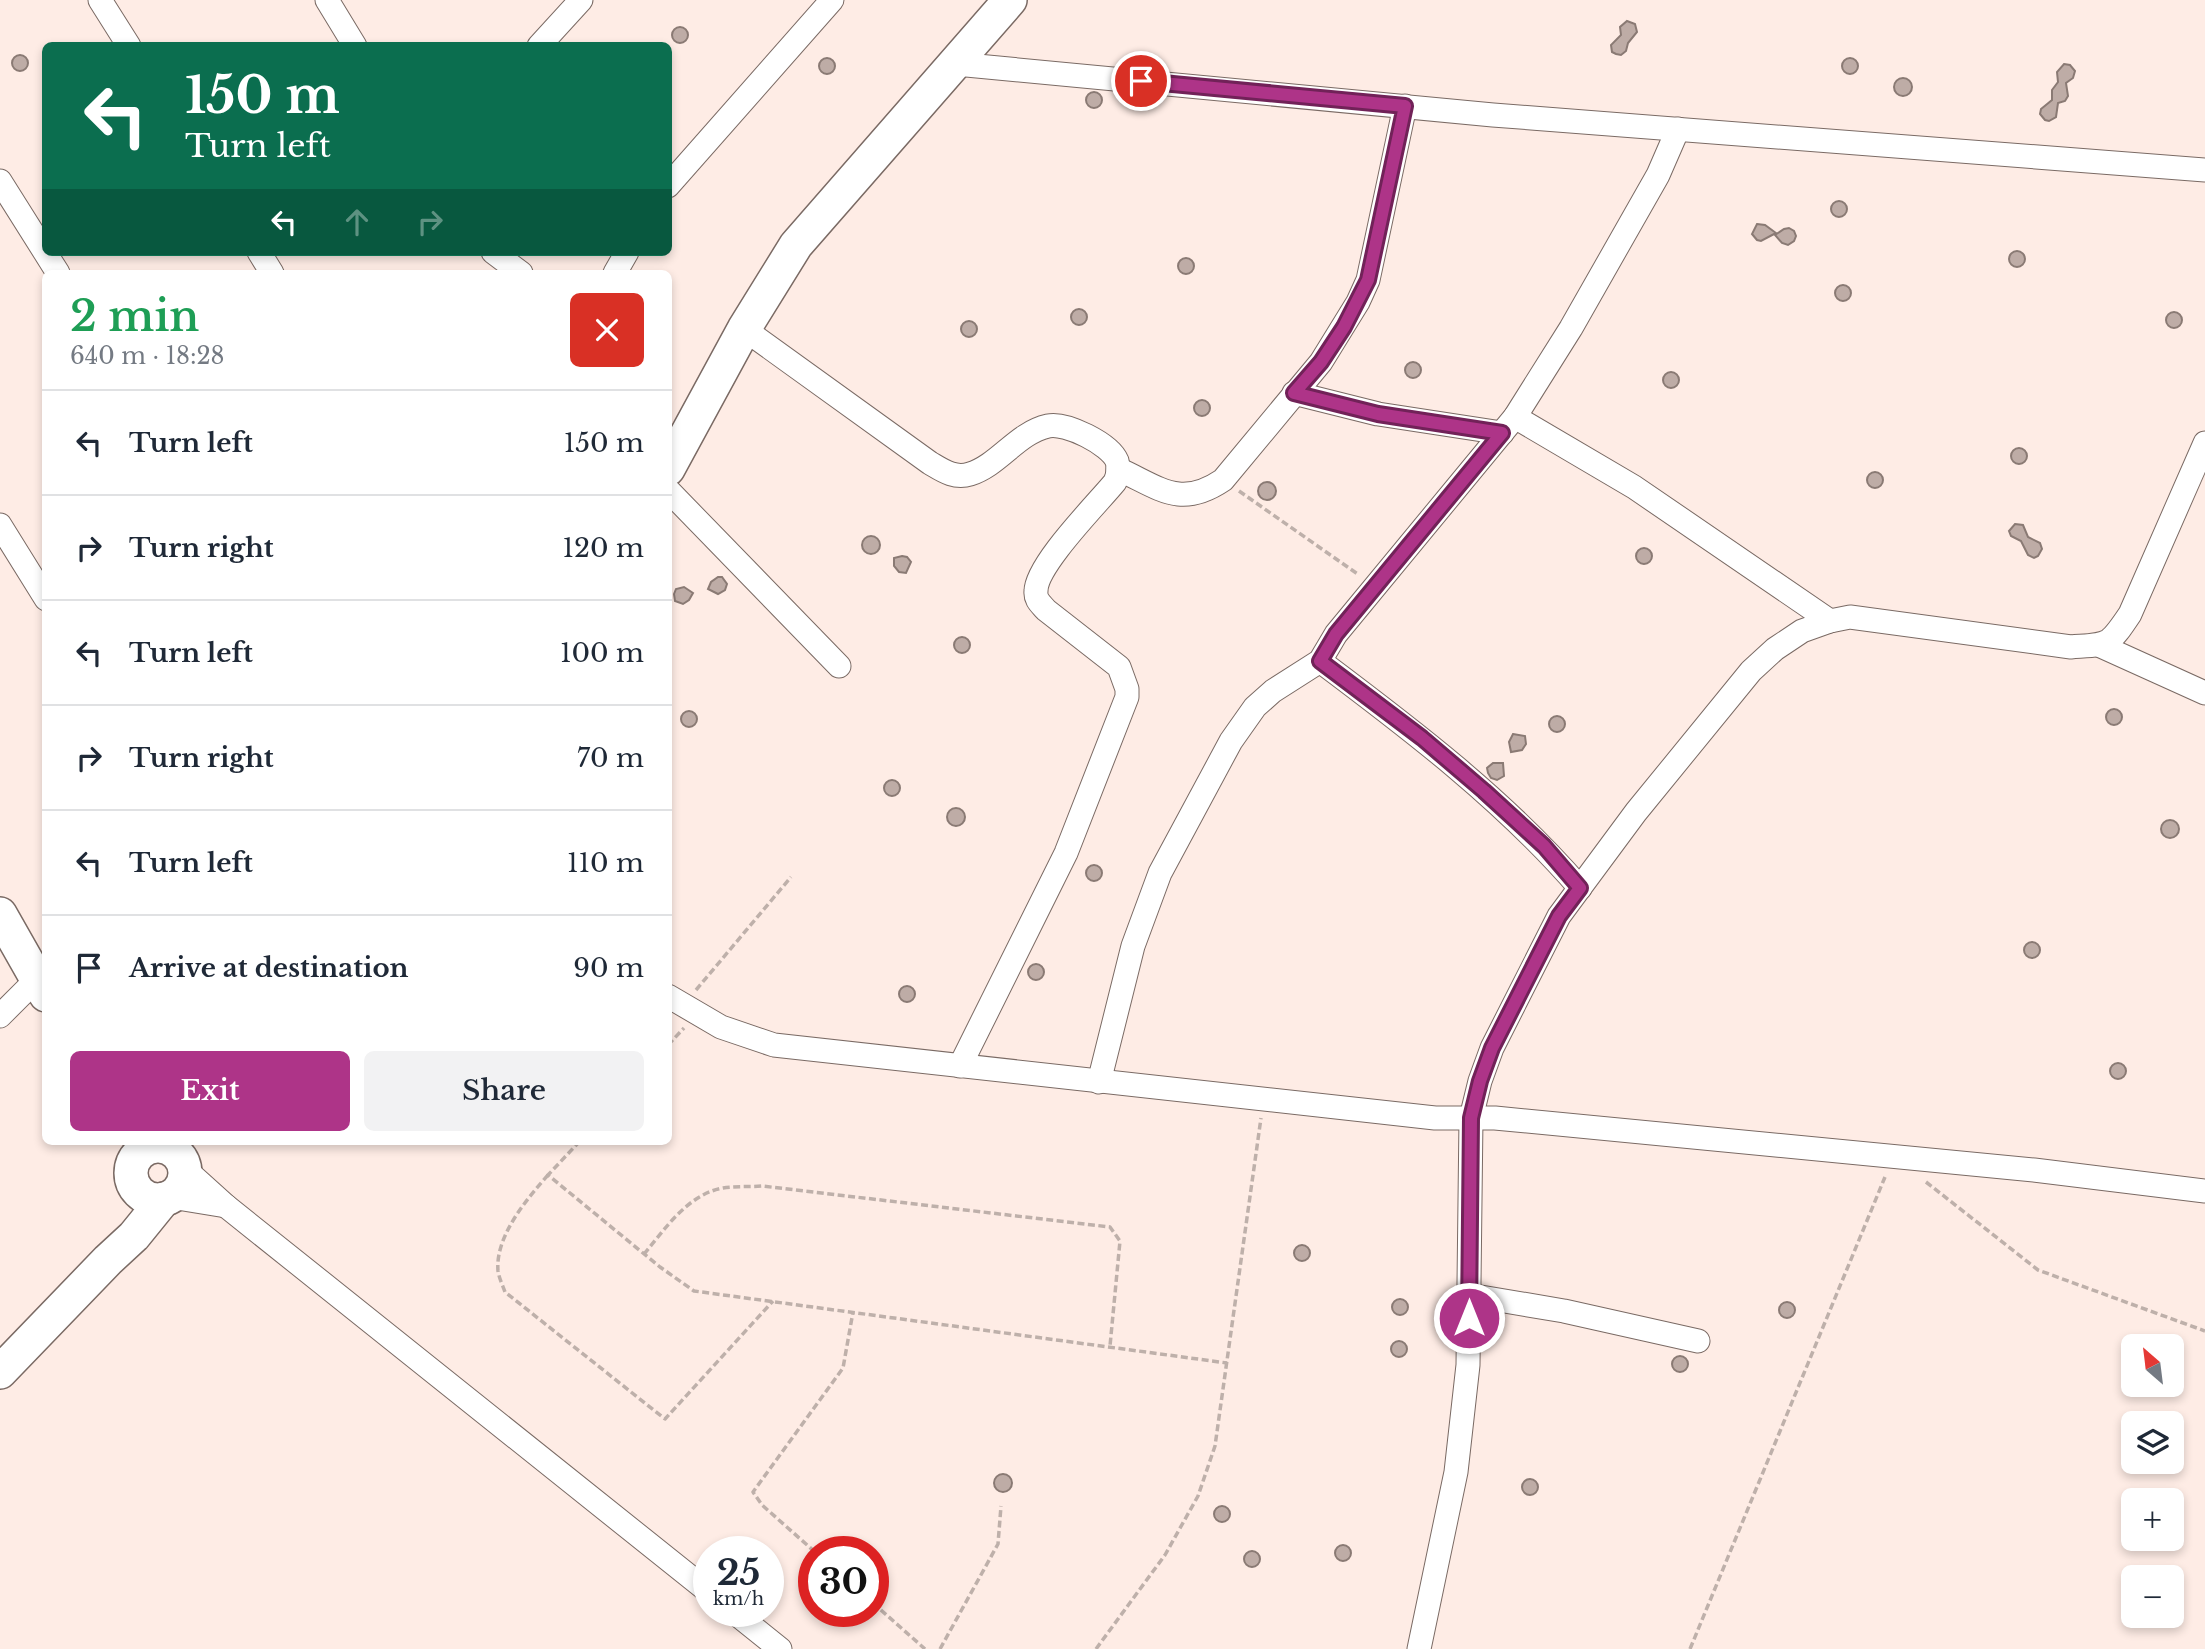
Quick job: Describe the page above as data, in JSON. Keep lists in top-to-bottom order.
{
  "north": "top left",
  "page": {
    "turn": ["150 m", "Turn left"],
    "heading": ["2 min", "640 m · 18:28"],
    "list": [
      {
        "name": "Turn left",
        "value": "150 m"
      },
      {
        "name": "Turn right",
        "value": "120 m"
      },
      {
        "name": "Turn left",
        "value": "100 m"
      },
      {
        "name": "Turn right",
        "value": "70 m"
      },
      {
        "name": "Turn left",
        "value": "110 m"
      },
      {
        "name": "Arrive at destination",
        "value": "90 m"
      }
    ],
    "buttons": ["Exit", "Share"],
    "map_buttons": ["+", "−"],
    "speed": "25 km/h",
    "limit": "30"
  }
}
